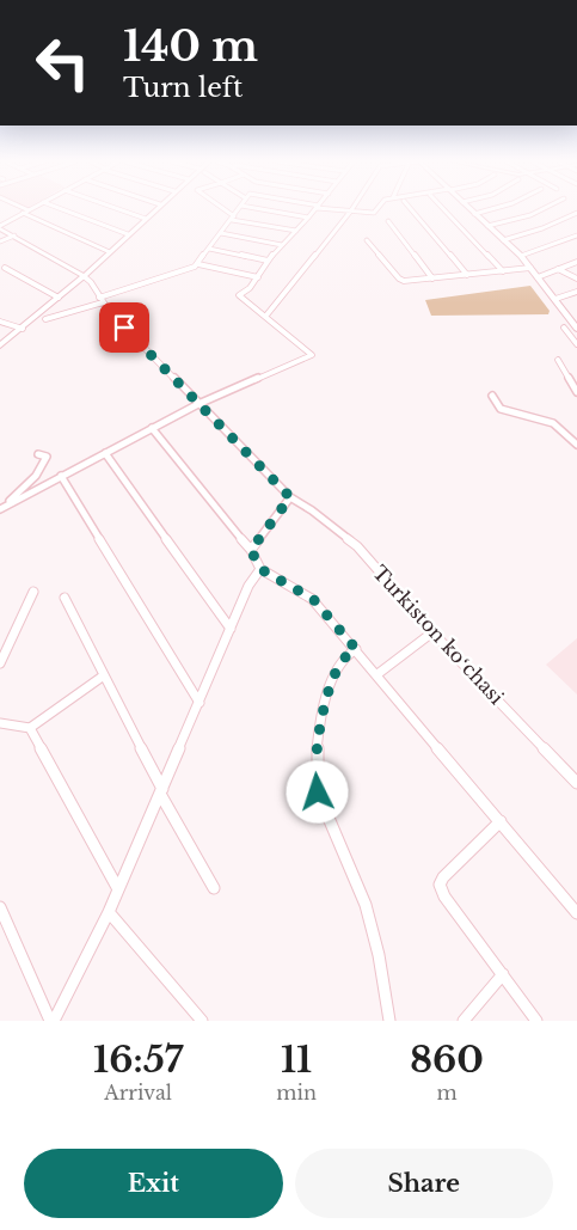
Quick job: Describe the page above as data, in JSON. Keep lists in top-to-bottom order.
{
  "streets": {
    "street": ["Turkiston koʻchasi"]
  },
  "page": {
    "turn": ["140 m", "Turn left"],
    "eta": [
      "16:57",
      "Arrival",
      "11",
      "min",
      "860",
      "m"
    ],
    "buttons": ["Exit", "Share"]
  }
}
